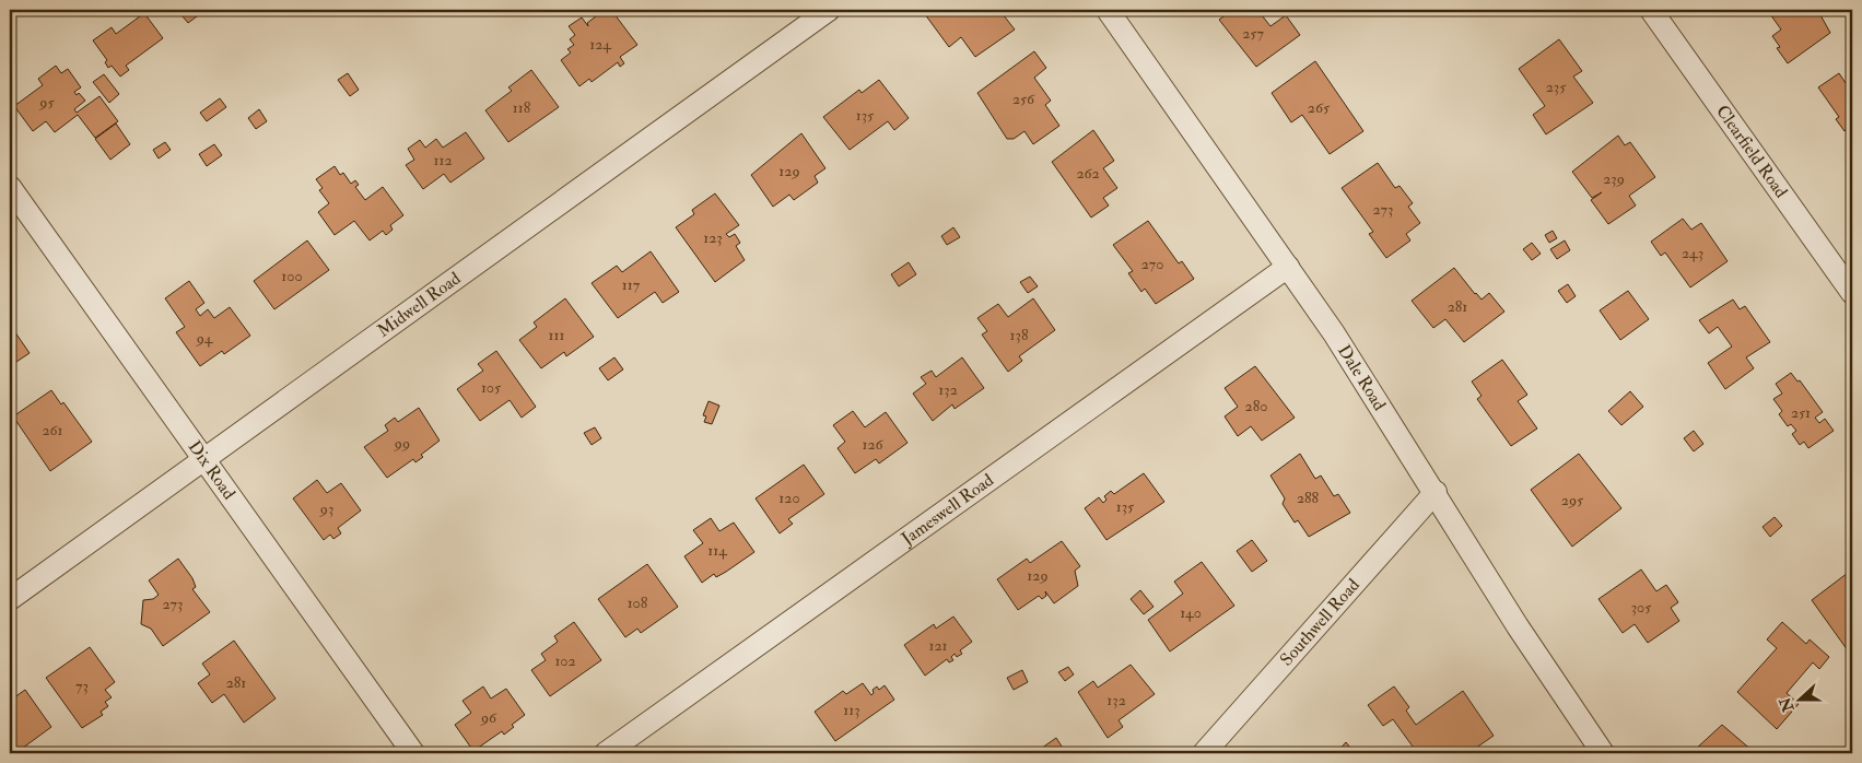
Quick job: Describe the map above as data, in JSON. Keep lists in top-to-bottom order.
{
  "streets": {
    "street": [
      "Clearfield Road",
      "Midwell Road",
      "Dale Road",
      "Dix Road",
      "Jameswell Road",
      "Southwell Road"
    ]
  },
  "crossings": [
    ["Midwell Road", "Dix Road"],
    ["Dale Road", "Jameswell Road"],
    ["Dale Road", "Southwell Road"]
  ],
  "house_numbers": [
    "257",
    "124",
    "235",
    "256",
    "95",
    "118",
    "265",
    "135",
    "112",
    "129",
    "262",
    "239",
    "273",
    "123",
    "243",
    "270",
    "100",
    "117",
    "281",
    "111",
    "138",
    "94",
    "105",
    "132",
    "280",
    "251",
    "261",
    "99",
    "126",
    "120",
    "288",
    "295",
    "135",
    "93",
    "114",
    "129",
    "108",
    "273",
    "305",
    "140",
    "121",
    "102",
    "281",
    "73",
    "132",
    "113",
    "96"
  ],
  "north": "left"
}
